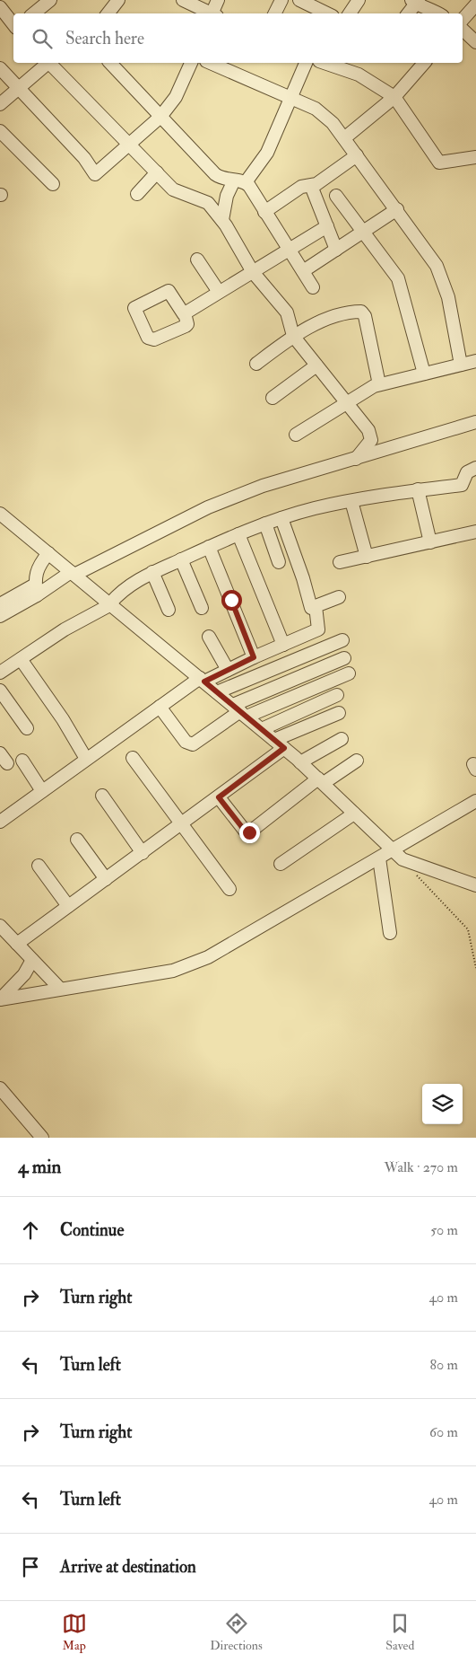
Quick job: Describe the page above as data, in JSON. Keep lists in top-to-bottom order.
{
  "page": {
    "search": "Search here",
    "heading": ["4 min", "Walk · 270 m"],
    "list": [
      ["Continue", "50 m"],
      ["Turn right", "40 m"],
      ["Turn left", "80 m"],
      ["Turn right", "60 m"],
      ["Turn left", "40 m"],
      "Arrive at destination"
    ],
    "nav": ["Map", "Directions", "Saved"]
  }
}
